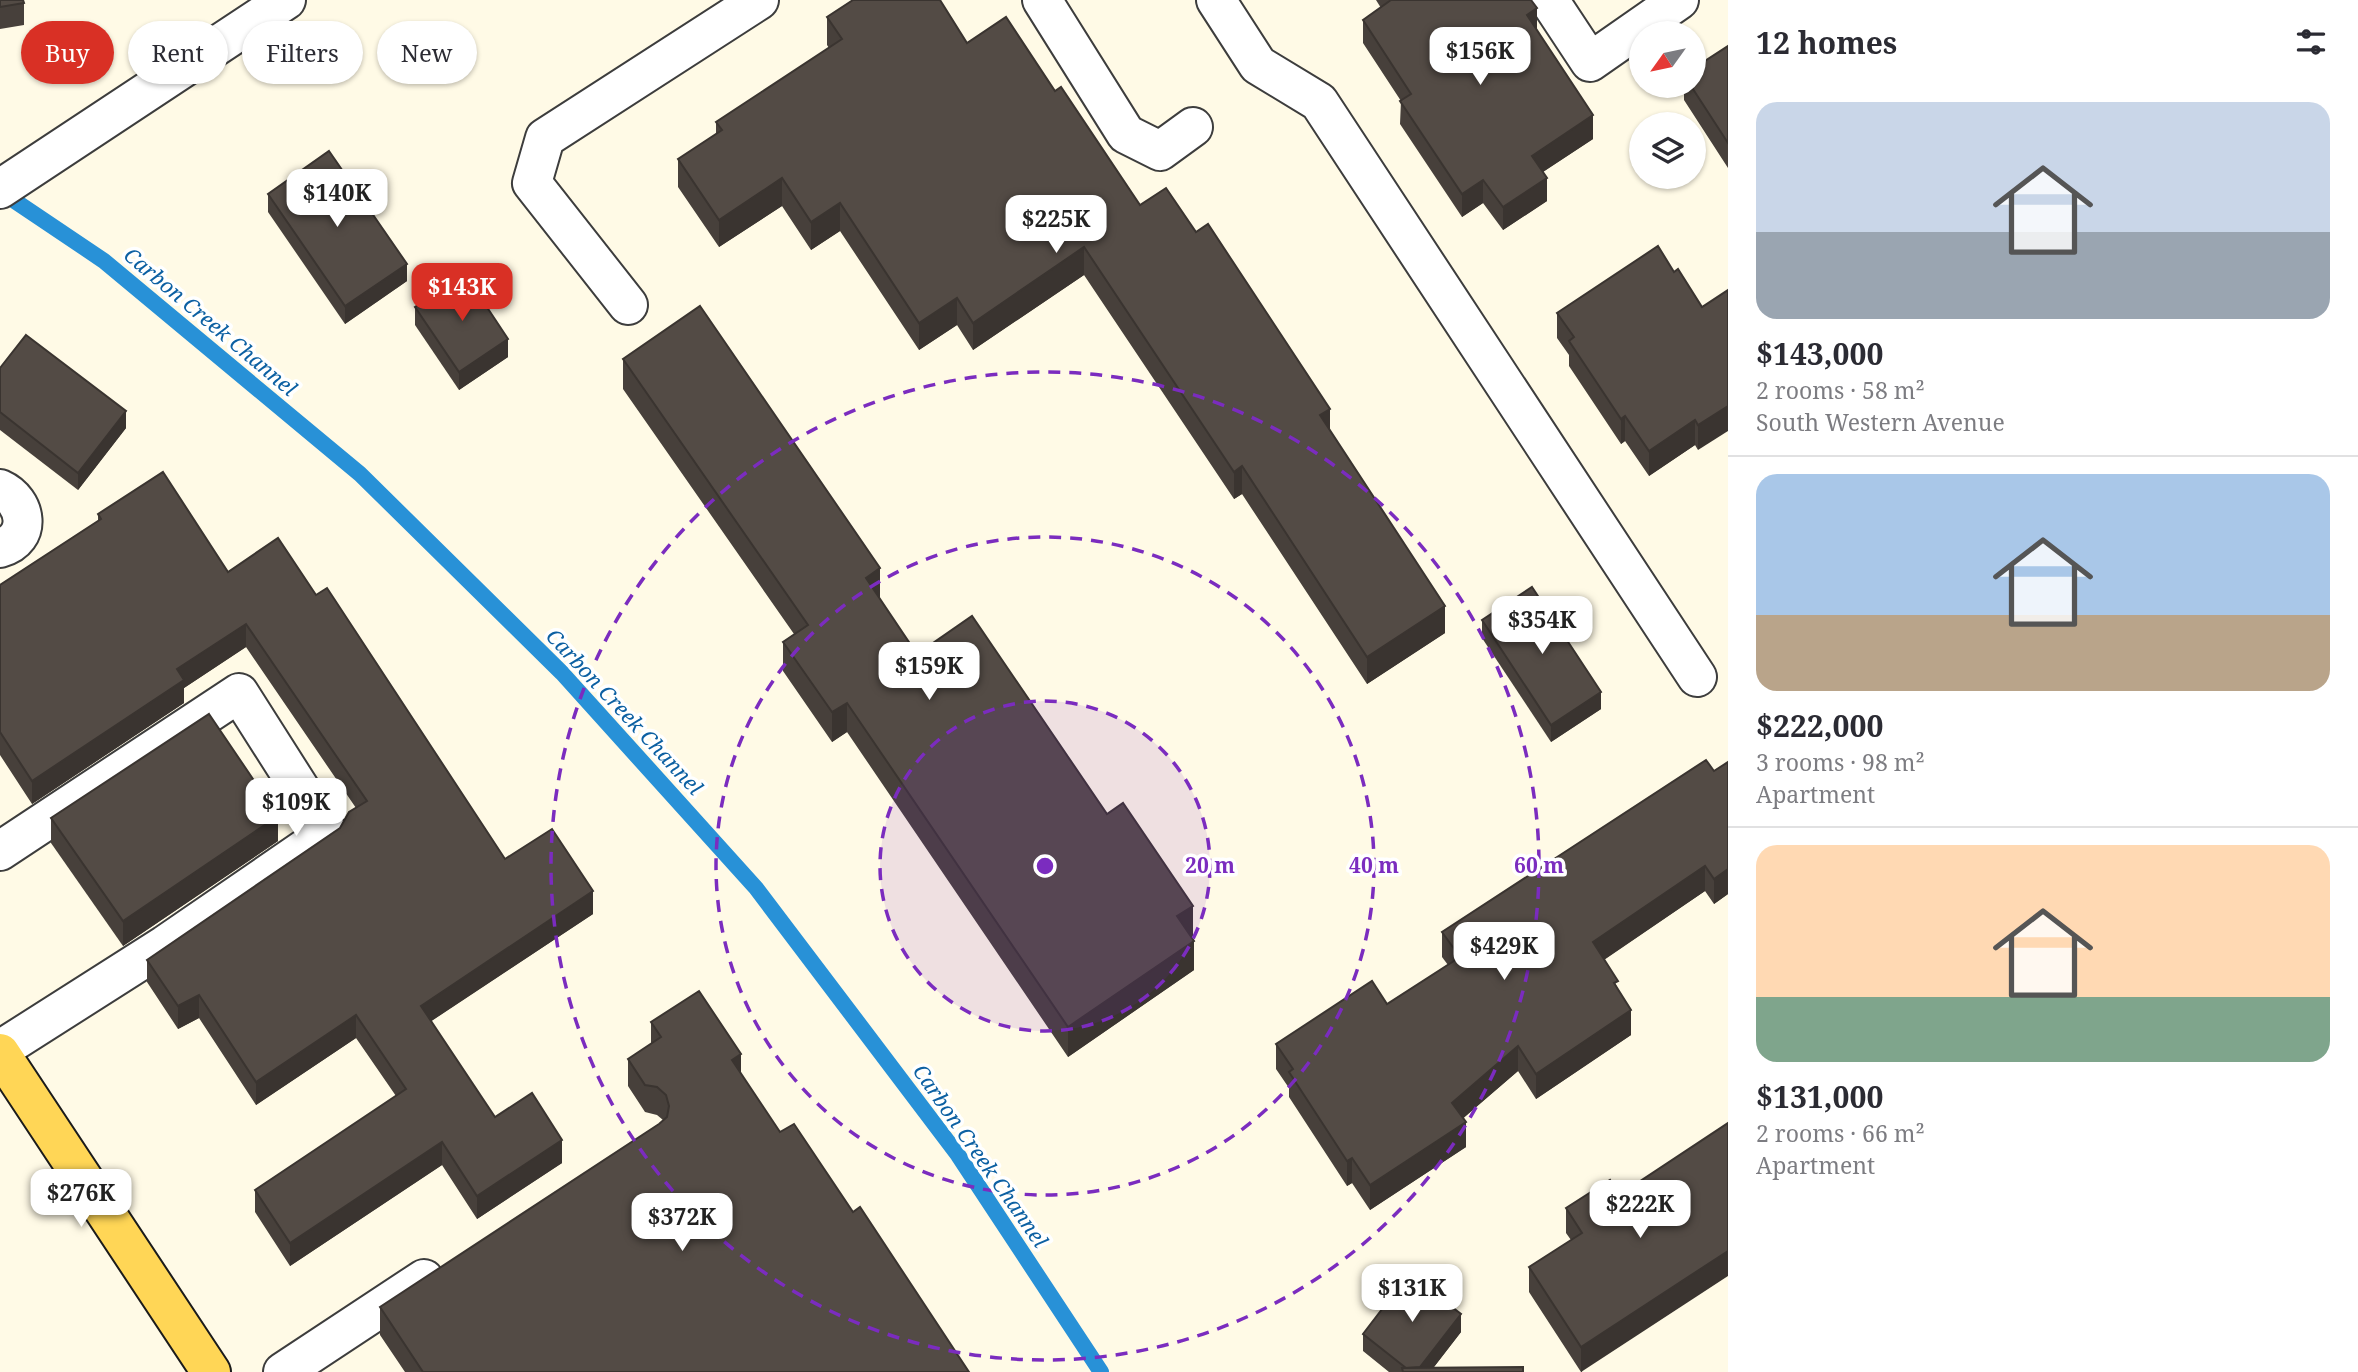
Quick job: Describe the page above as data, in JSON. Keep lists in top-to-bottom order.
{
  "water": ["Carbon Creek Channel"],
  "north": "bottom left",
  "page": {
    "heading": "12 homes",
    "chip": [
      "Buy",
      "Rent",
      "Filters",
      "New"
    ],
    "price": [
      "$156K",
      "$140K",
      "$225K",
      "$143K",
      "$354K",
      "$159K",
      "$109K",
      "$429K",
      "$276K",
      "$222K",
      "$372K",
      "$131K"
    ],
    "list": [
      {
        "name": "$143,000",
        "note": "2 rooms · 58 m² · South Western Avenue"
      },
      {
        "name": "$222,000",
        "note": "3 rooms · 98 m² · Apartment"
      },
      {
        "name": "$131,000",
        "note": "2 rooms · 66 m² · Apartment"
      }
    ]
  },
  "rings": ["20 m", "40 m", "60 m"]
}
